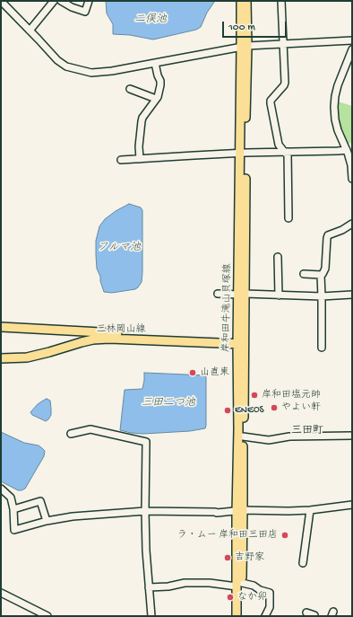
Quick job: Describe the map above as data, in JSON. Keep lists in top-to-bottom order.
{
  "streets": {
    "main road": ["岸和田牛滝山貝塚線", "三林岡山線"]
  },
  "crossings": [
    ["岸和田牛滝山貝塚線", "三林岡山線"]
  ],
  "districts": ["三田町"],
  "water": ["二俣池", "フルマ池", "三田二つ池"],
  "places": [
    "山直東",
    "岸和田塩元帥",
    "やよい軒",
    "ENEOS",
    "ラ・ムー 岸和田三田店",
    "吉野家",
    "なか卯"
  ],
  "scale_bar": "100 m"
}
